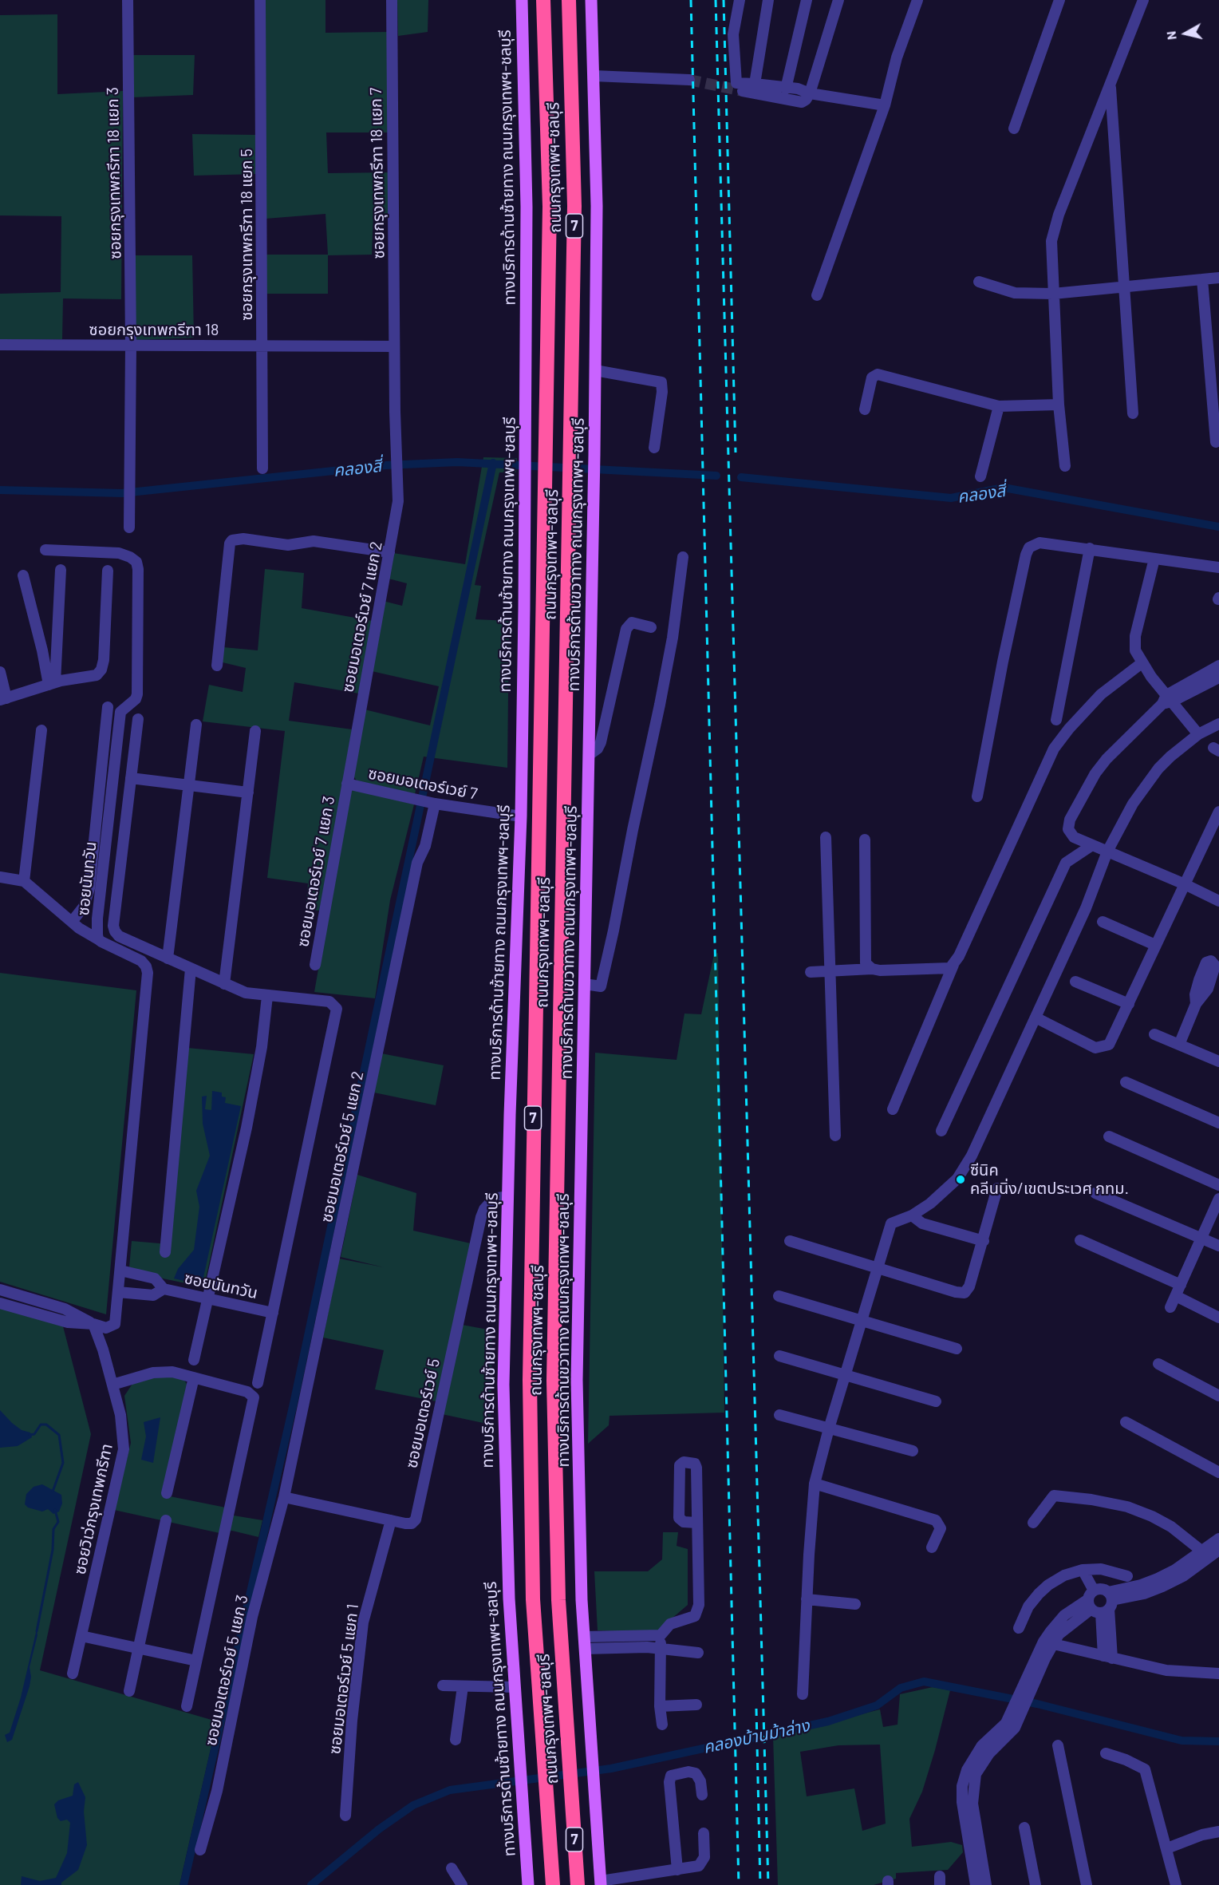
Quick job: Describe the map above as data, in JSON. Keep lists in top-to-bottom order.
{
  "streets": {
    "highway": ["ถนนกรุงเทพฯ-ชลบุรี", "7"],
    "main road": ["ทางบริการด้านซ้ายทาง ถนนกรุงเทพฯ-ชลบุรี", "ทางบริการด้านขวาทาง ถนนกรุงเทพฯ-ชลบุรี"],
    "street": [
      "ซอยกรุงเทพกรีฑา 18 แยก 3",
      "ซอยกรุงเทพกรีฑา 18 แยก 7",
      "ซอยกรุงเทพกรีฑา 18 แยก 5",
      "ซอยกรุงเทพกรีฑา 18",
      "ซอยมอเตอร์เวย์ 7 แยก 2",
      "ซอยมอเตอร์เวย์ 7",
      "ซอยมอเตอร์เวย์ 7 แยก 3",
      "ซอยนันทวัน",
      "ซอยมอเตอร์เวย์ 5 แยก 2",
      "ซอยมอเตอร์เวย์ 5",
      "ซอยวิเว่กรุงเทพกรีฑา",
      "ซอยมอเตอร์เวย์ 5 แยก 3",
      "ซอยมอเตอร์เวย์ 5 แยก 1"
    ]
  },
  "crossings": [
    ["ทางบริการด้านซ้ายทาง ถนนกรุงเทพฯ-ชลบุรี", "ซอยมอเตอร์เวย์ 7"],
    ["ทางบริการด้านซ้ายทาง ถนนกรุงเทพฯ-ชลบุรี", "ซอยมอเตอร์เวย์ 5"],
    ["ซอยกรุงเทพกรีฑา 18 แยก 3", "ซอยกรุงเทพกรีฑา 18"],
    ["ซอยกรุงเทพกรีฑา 18 แยก 7", "ซอยกรุงเทพกรีฑา 18"],
    ["ซอยกรุงเทพกรีฑา 18 แยก 7", "ซอยมอเตอร์เวย์ 7 แยก 2"],
    ["ซอยกรุงเทพกรีฑา 18 แยก 5", "ซอยกรุงเทพกรีฑา 18"],
    ["ซอยมอเตอร์เวย์ 7 แยก 2", "ซอยมอเตอร์เวย์ 7"],
    ["ซอยมอเตอร์เวย์ 7 แยก 2", "ซอยมอเตอร์เวย์ 7 แยก 3"],
    ["ซอยมอเตอร์เวย์ 7", "ซอยมอเตอร์เวย์ 7 แยก 3"],
    ["ซอยมอเตอร์เวย์ 7", "ซอยมอเตอร์เวย์ 5 แยก 2"],
    ["ซอยนันทวัน", "ซอยวิเว่กรุงเทพกรีฑา"],
    ["ซอยมอเตอร์เวย์ 5 แยก 2", "ซอยมอเตอร์เวย์ 5"],
    ["ซอยมอเตอร์เวย์ 5 แยก 2", "ซอยมอเตอร์เวย์ 5 แยก 3"],
    ["ซอยมอเตอร์เวย์ 5", "ซอยมอเตอร์เวย์ 5 แยก 3"],
    ["ซอยมอเตอร์เวย์ 5", "ซอยมอเตอร์เวย์ 5 แยก 1"]
  ],
  "water": ["คลองสี่", "คลองบ้านม้าล่าง"],
  "places": ["ซีนิค คลีนนิ่ง/เขตประเวศ กทม."],
  "north": "left"
}
